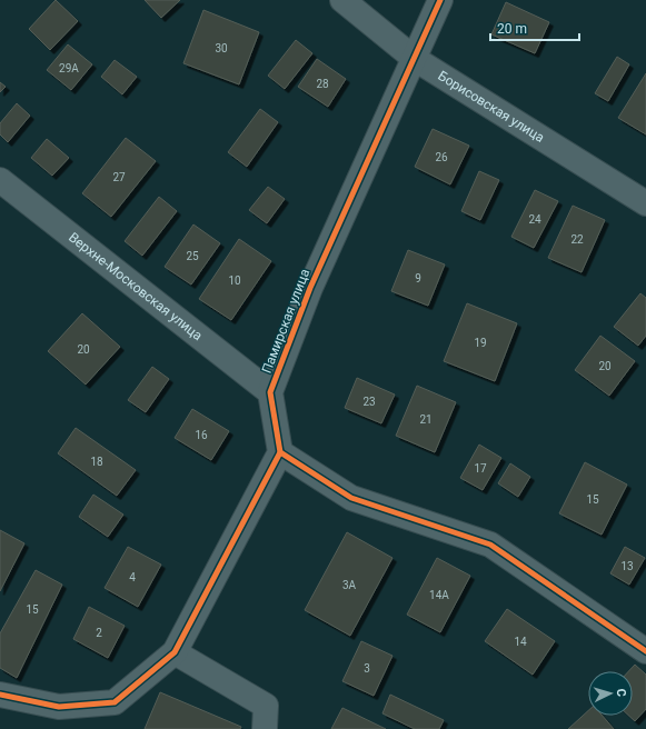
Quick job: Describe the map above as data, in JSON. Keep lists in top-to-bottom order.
{
  "streets": {
    "street": ["Борисовская улица", "Верхне-Московская улица", "Памирская улица"]
  },
  "crossings": [
    ["Борисовская улица", "Памирская улица"],
    ["Верхне-Московская улица", "Памирская улица"]
  ],
  "house_numbers": [
    "30",
    "29А",
    "28",
    "26",
    "27",
    "24",
    "22",
    "25",
    "9",
    "10",
    "19",
    "20",
    "20",
    "23",
    "21",
    "16",
    "18",
    "17",
    "15",
    "13",
    "4",
    "3А",
    "14А",
    "15",
    "2",
    "14",
    "3"
  ],
  "scale_bar": "20 m",
  "north": "right"
}
